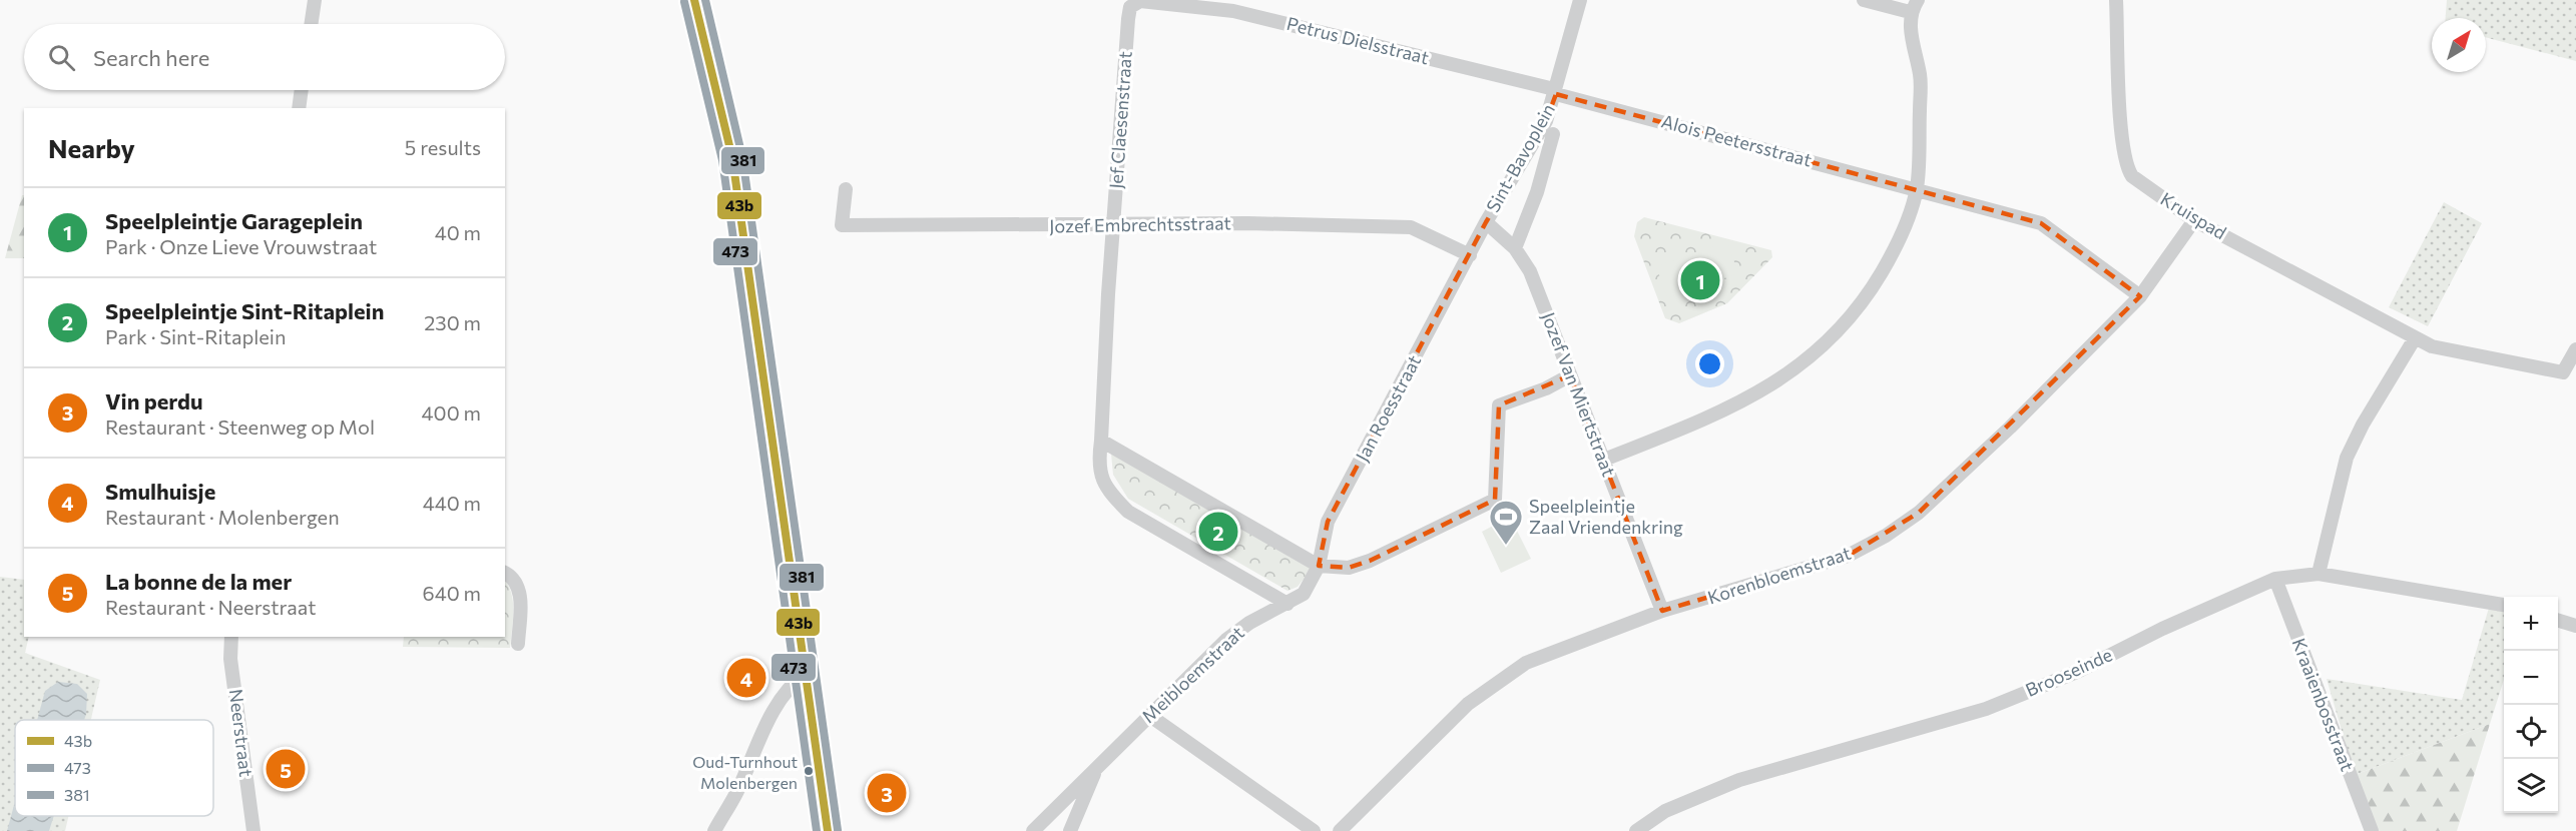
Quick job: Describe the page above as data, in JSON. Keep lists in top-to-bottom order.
{
  "streets": {
    "street": [
      "Petrus Dielsstraat",
      "Jef Claesenstraat",
      "Alois Peetersstraat",
      "Sint-Bavoplein",
      "Kruispad",
      "Jozef Embrechtsstraat",
      "Jozef Van Miertstraat",
      "Jan Roesstraat",
      "Korenbloemstraat",
      "Brooseinde",
      "Meibloemstraat",
      "Kraaienbosstraat",
      "Neerstraat"
    ]
  },
  "crossings": [
    ["Petrus Dielsstraat", "Jef Claesenstraat"],
    ["Petrus Dielsstraat", "Alois Peetersstraat"],
    ["Petrus Dielsstraat", "Sint-Bavoplein"],
    ["Jef Claesenstraat", "Jozef Embrechtsstraat"],
    ["Jef Claesenstraat", "Meibloemstraat"],
    ["Alois Peetersstraat", "Sint-Bavoplein"],
    ["Alois Peetersstraat", "Korenbloemstraat"],
    ["Sint-Bavoplein", "Jozef Embrechtsstraat"],
    ["Sint-Bavoplein", "Jozef Van Miertstraat"],
    ["Sint-Bavoplein", "Jan Roesstraat"],
    ["Kruispad", "Korenbloemstraat"],
    ["Jozef Embrechtsstraat", "Jan Roesstraat"],
    ["Jozef Van Miertstraat", "Korenbloemstraat"],
    ["Jan Roesstraat", "Meibloemstraat"],
    ["Brooseinde", "Kraaienbosstraat"]
  ],
  "places": {
    "sports": ["Speelpleintje Zaal Vriendenkring"],
    "other": ["Oud-Turnhout Molenbergen"]
  },
  "lines": ["transit line 43b", "transit line 381", "transit line 473"],
  "legend": ["43b", "473", "381"],
  "north": "top right",
  "page": {
    "search": "Search here",
    "heading": ["Nearby", "5 results"],
    "list": [
      {
        "mark": "1",
        "name": "Speelpleintje Garageplein",
        "note": "Park · Onze Lieve Vrouwstraat",
        "value": "40 m"
      },
      {
        "mark": "2",
        "name": "Speelpleintje Sint-Ritaplein",
        "note": "Park · Sint-Ritaplein",
        "value": "230 m"
      },
      {
        "mark": "3",
        "name": "Vin perdu",
        "note": "Restaurant · Steenweg op Mol",
        "value": "400 m"
      },
      {
        "mark": "4",
        "name": "Smulhuisje",
        "note": "Restaurant · Molenbergen",
        "value": "440 m"
      },
      {
        "mark": "5",
        "name": "La bonne de la mer",
        "note": "Restaurant · Neerstraat",
        "value": "640 m"
      }
    ],
    "pins": [
      "1",
      "2",
      "4",
      "5",
      "3"
    ],
    "map_buttons": ["+", "−"]
  }
}
